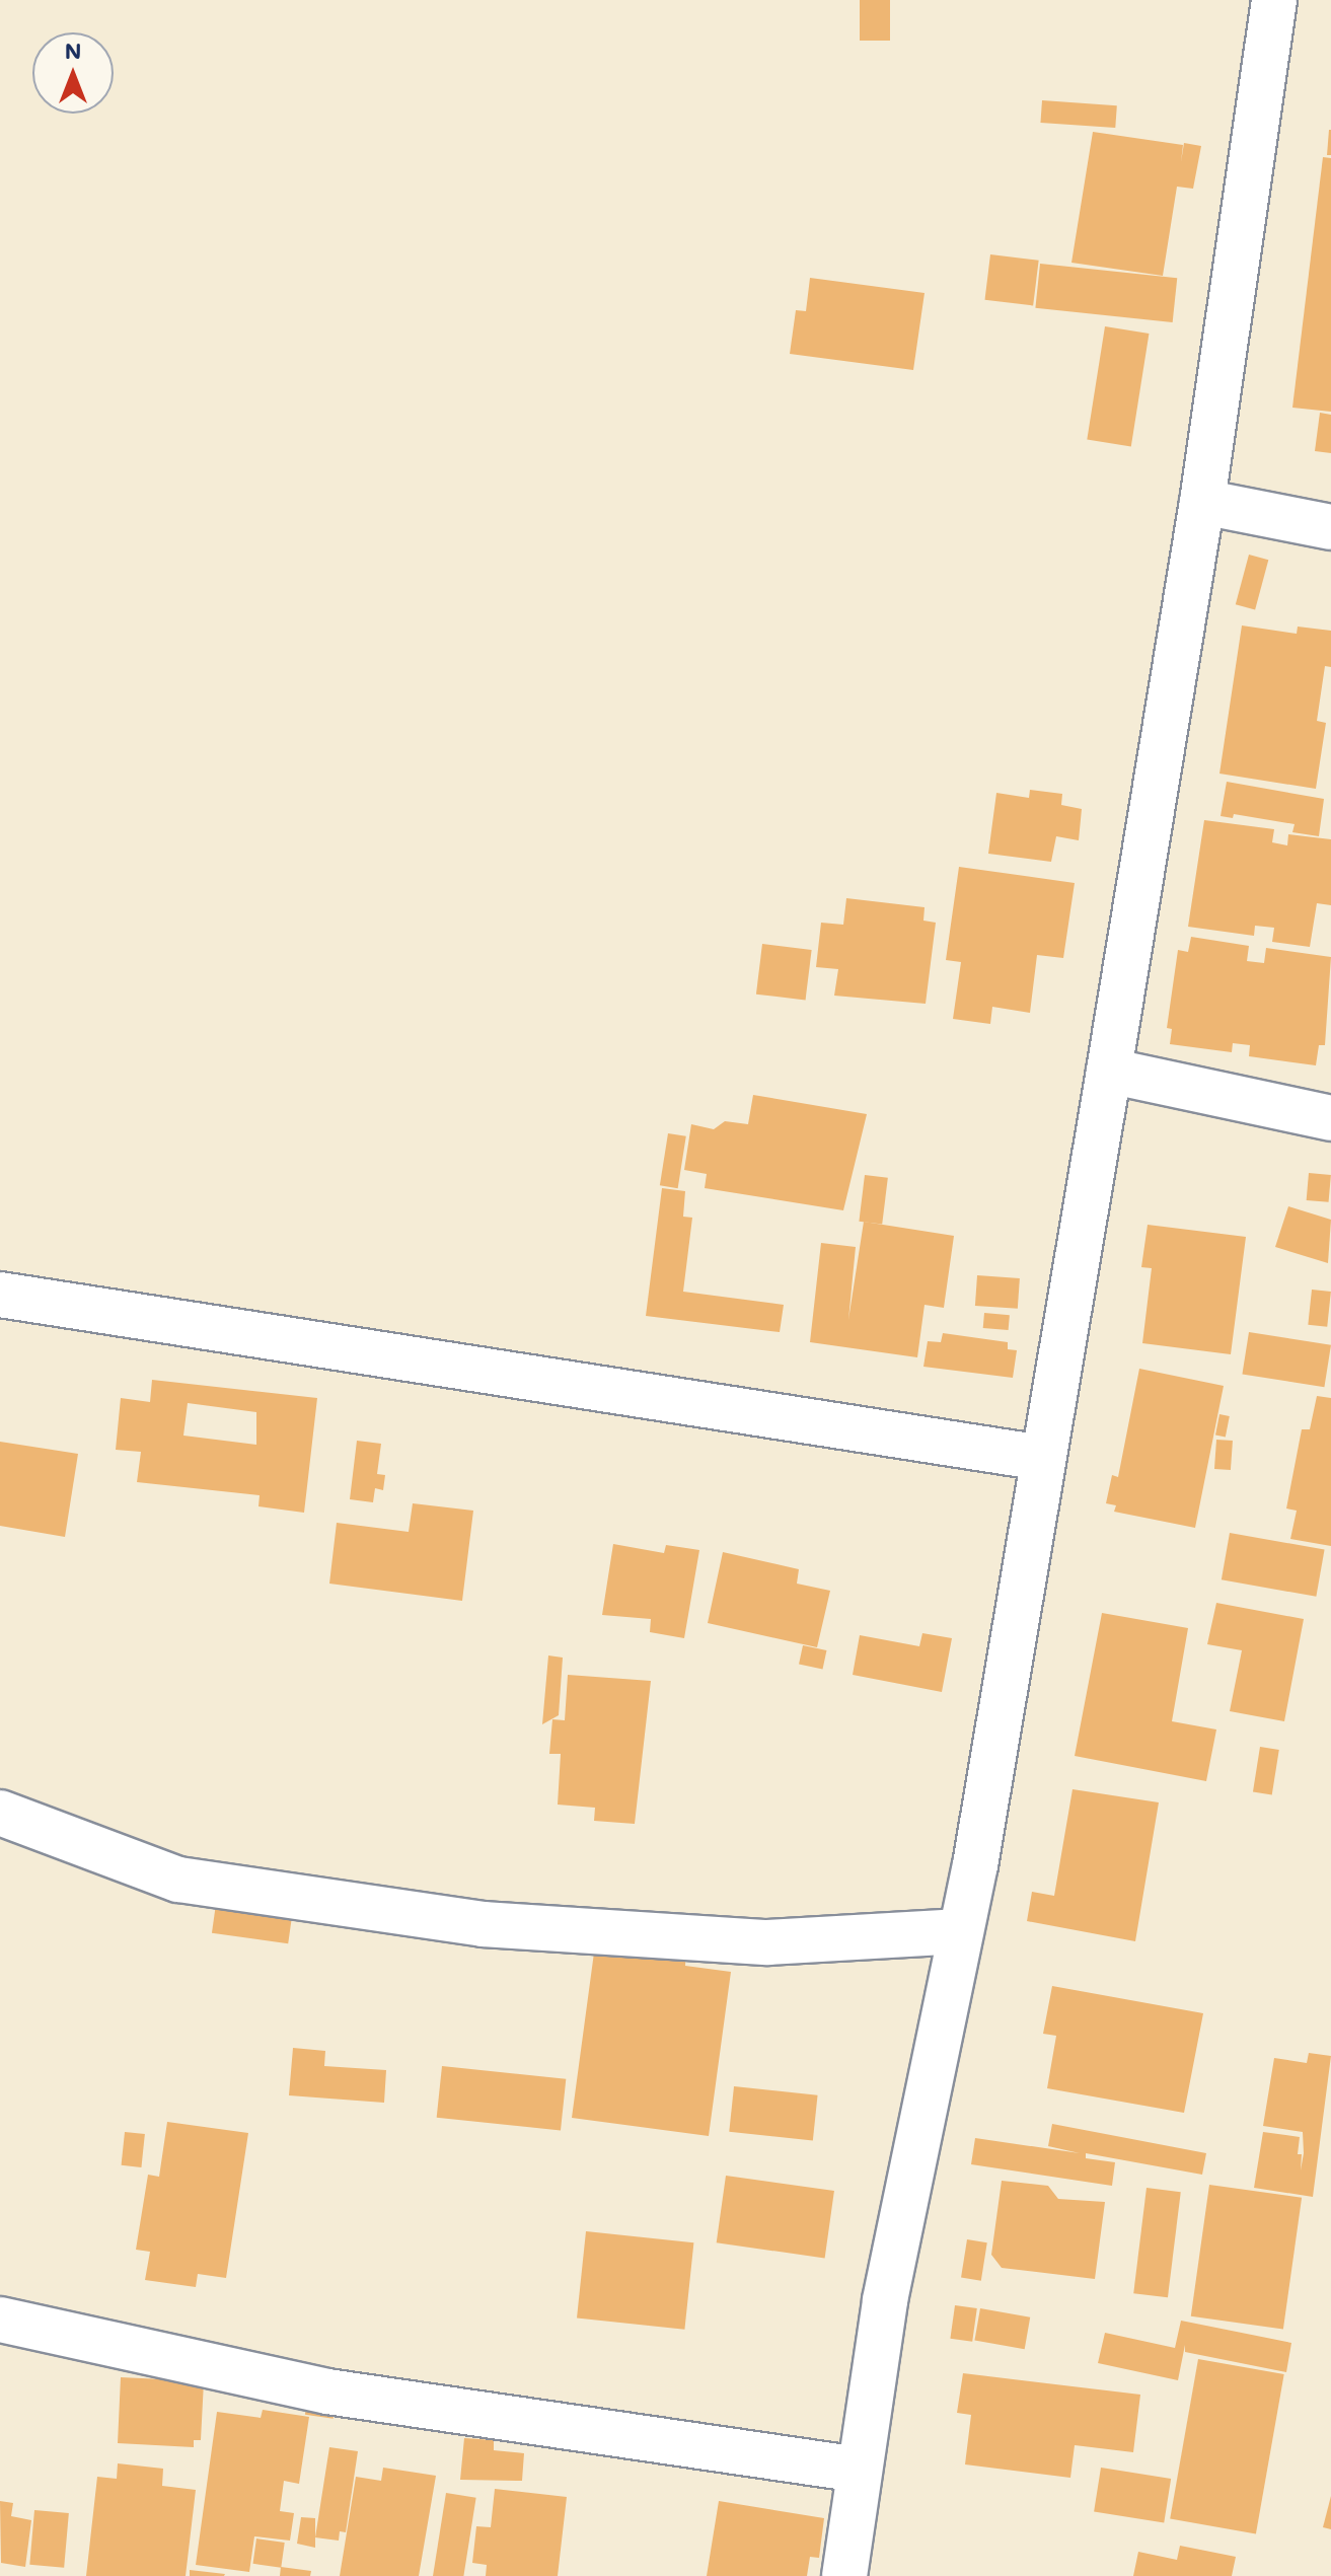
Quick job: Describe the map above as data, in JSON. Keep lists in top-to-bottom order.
{
  "north": "top"
}
